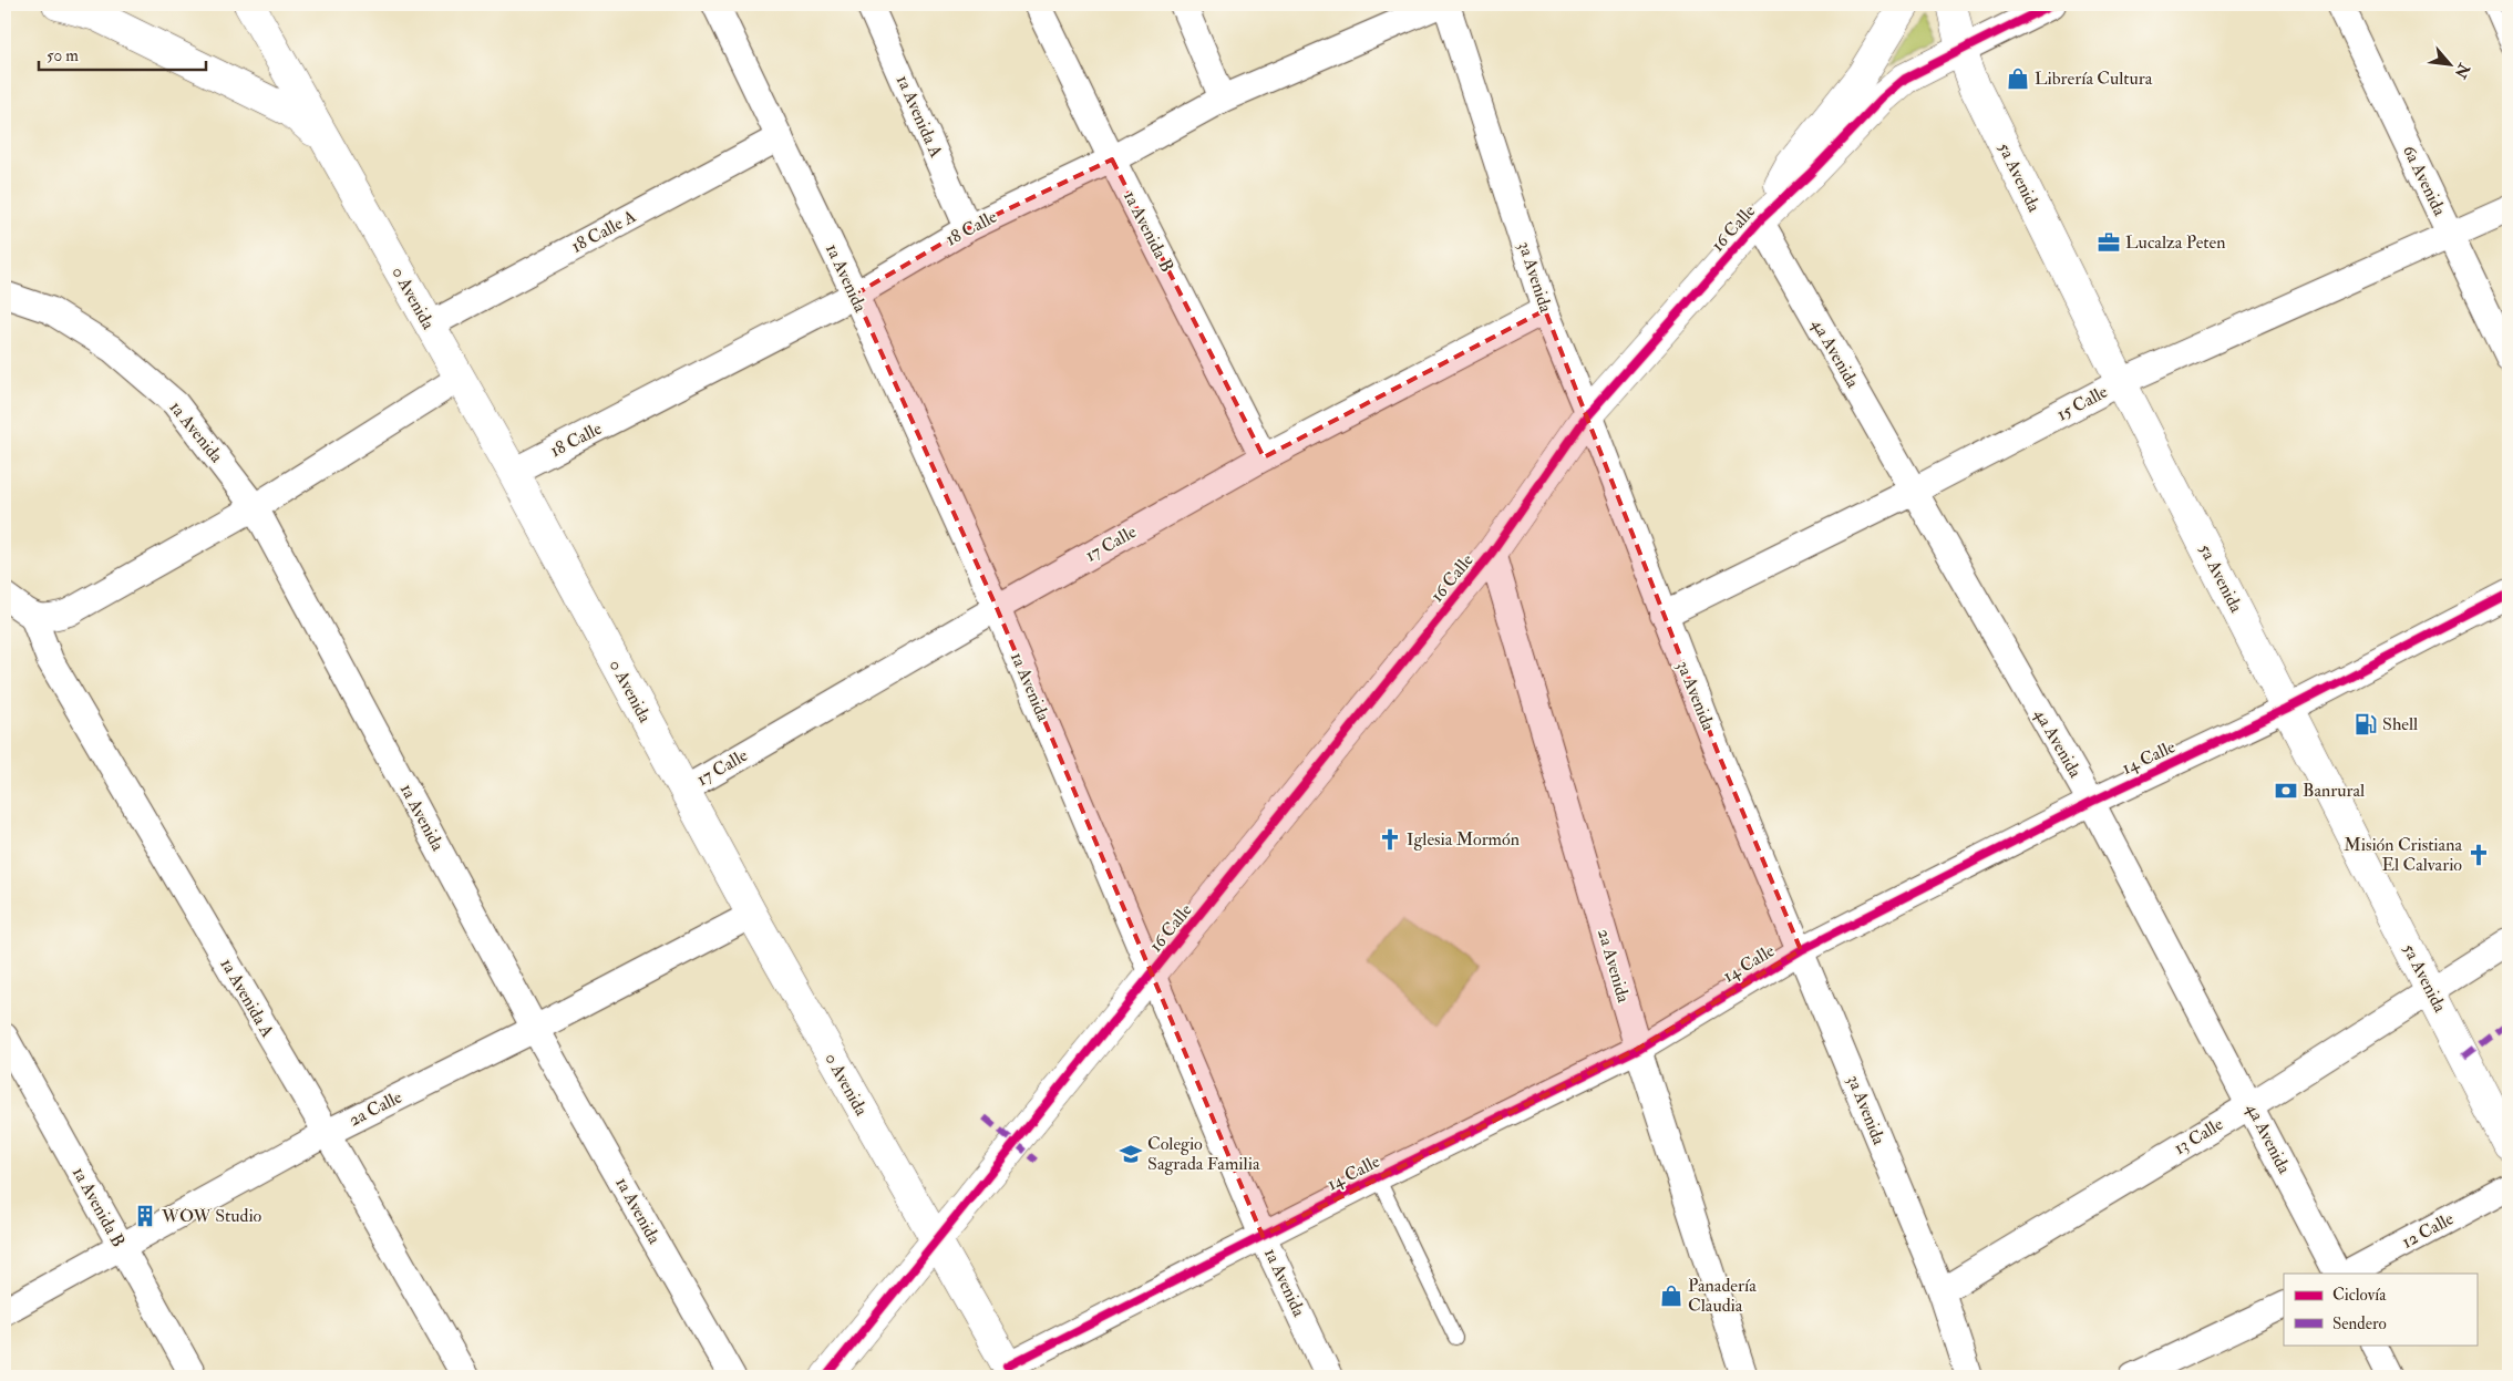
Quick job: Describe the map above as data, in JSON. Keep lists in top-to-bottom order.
{
  "streets": {
    "street": [
      "1a Avenida A",
      "5a Avenida",
      "6a Avenida",
      "18 Calle",
      "16 Calle",
      "18 Calle A",
      "1a Avenida B",
      "3a Avenida",
      "1a Avenida",
      "0 Avenida",
      "4a Avenida",
      "15 Calle",
      "17 Calle",
      "14 Calle",
      "2a Avenida",
      "2a Calle",
      "13 Calle",
      "12 Calle"
    ]
  },
  "crossings": [
    ["1a Avenida A", "18 Calle"],
    ["1a Avenida A", "2a Calle"],
    ["5a Avenida", "16 Calle"],
    ["5a Avenida", "15 Calle"],
    ["5a Avenida", "14 Calle"],
    ["5a Avenida", "13 Calle"],
    ["6a Avenida", "15 Calle"],
    ["18 Calle", "1a Avenida B"],
    ["18 Calle", "1a Avenida"],
    ["18 Calle", "0 Avenida"],
    ["16 Calle", "3a Avenida"],
    ["16 Calle", "1a Avenida"],
    ["16 Calle", "0 Avenida"],
    ["16 Calle", "4a Avenida"],
    ["16 Calle", "2a Avenida"],
    ["18 Calle A", "1a Avenida"],
    ["18 Calle A", "0 Avenida"],
    ["1a Avenida B", "17 Calle"],
    ["1a Avenida B", "2a Calle"],
    ["3a Avenida", "15 Calle"],
    ["3a Avenida", "17 Calle"],
    ["3a Avenida", "14 Calle"],
    ["3a Avenida", "13 Calle"],
    ["1a Avenida", "17 Calle"],
    ["1a Avenida", "14 Calle"],
    ["1a Avenida", "2a Calle"],
    ["0 Avenida", "17 Calle"],
    ["0 Avenida", "14 Calle"],
    ["0 Avenida", "2a Calle"],
    ["4a Avenida", "15 Calle"],
    ["4a Avenida", "14 Calle"],
    ["4a Avenida", "13 Calle"],
    ["14 Calle", "2a Avenida"]
  ],
  "places": {
    "shop": ["Librería Cultura", "Panadería Claudia"],
    "office": ["Lucalza Peten"],
    "fuel station": ["Shell"],
    "bank": ["Banrural"],
    "church": ["Iglesia Mormón", "Misión Cristiana El Calvario"],
    "school or university": ["Colegio Sagrada Familia"],
    "building": ["WOW Studio"]
  },
  "legend": ["Ciclovía", "Sendero"],
  "scale_bar": "50 m",
  "north": "bottom right"
}
